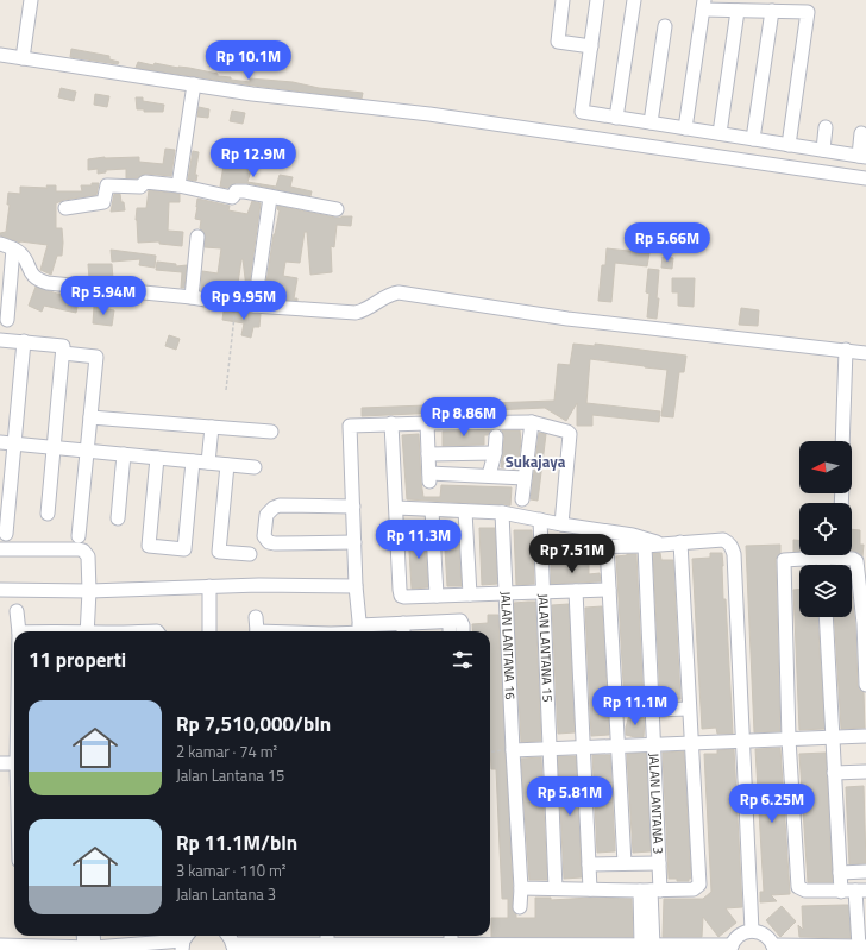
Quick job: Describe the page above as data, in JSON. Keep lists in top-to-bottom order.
{
  "streets": {
    "street": ["JALAN LANTANA 16", "JALAN LANTANA 15", "JALAN LANTANA 3"]
  },
  "districts": ["Sukajaya"],
  "north": "left",
  "page": {
    "price": [
      "Rp 10.1M",
      "Rp 12.9M",
      "Rp 5.66M",
      "Rp 5.94M",
      "Rp 9.95M",
      "Rp 8.86M",
      "Rp 11.3M",
      "Rp 7.51M",
      "Rp 11.1M",
      "Rp 5.81M",
      "Rp 6.25M"
    ],
    "heading": "11 properti",
    "list": [
      {
        "name": "Rp 7,510,000/bln",
        "note": "2 kamar · 74 m² · Jalan Lantana 15"
      },
      {
        "name": "Rp 11.1M/bln",
        "note": "3 kamar · 110 m² · Jalan Lantana 3"
      }
    ]
  }
}
